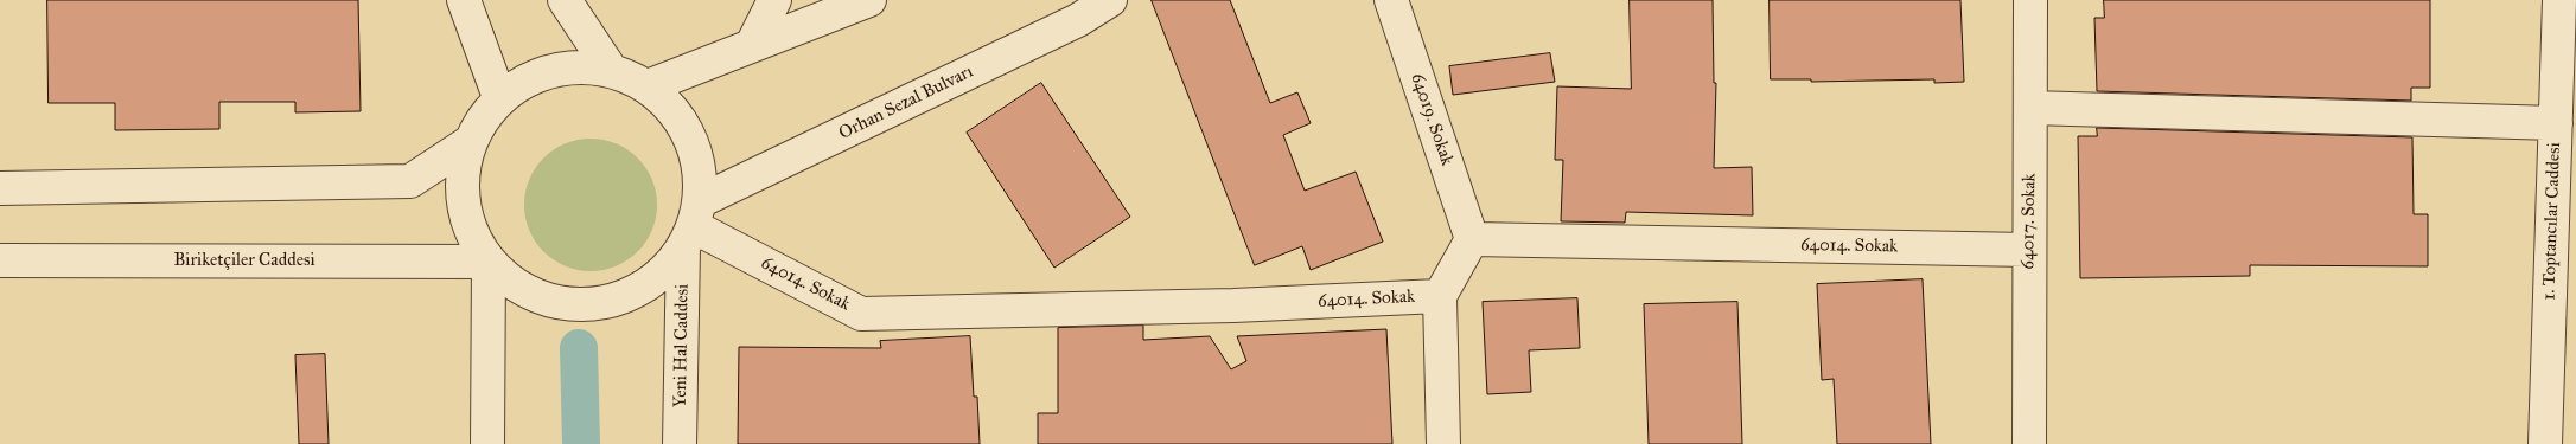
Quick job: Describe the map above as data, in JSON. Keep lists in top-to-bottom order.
{
  "streets": {
    "street": [
      "Orhan Sezal Bulvarı",
      "64019. Sokak",
      "64017. Sokak",
      "1. Toptancılar Caddesi",
      "64014. Sokak",
      "Biriketçiler Caddesi",
      "Yeni Hal Caddesi"
    ]
  },
  "crossings": [
    ["Orhan Sezal Bulvarı", "64014. Sokak"],
    ["Orhan Sezal Bulvarı", "Biriketçiler Caddesi"],
    ["Orhan Sezal Bulvarı", "Yeni Hal Caddesi"],
    ["64019. Sokak", "64014. Sokak"],
    ["64017. Sokak", "64014. Sokak"],
    ["64014. Sokak", "Yeni Hal Caddesi"]
  ]
}
